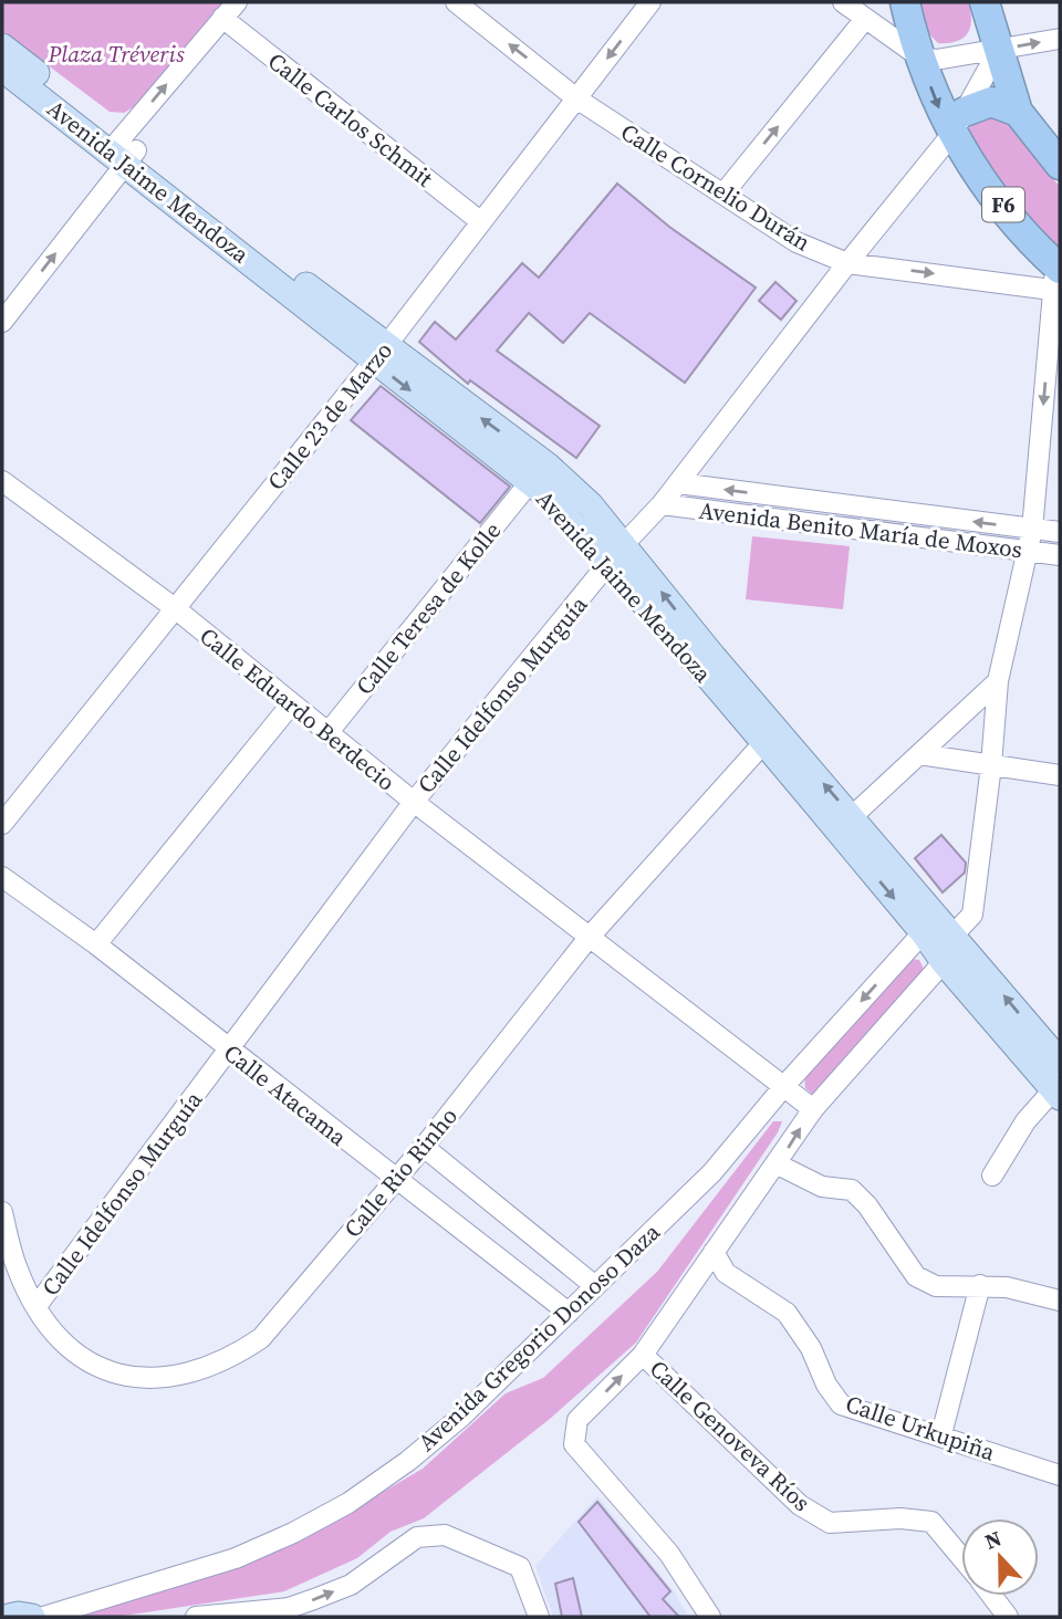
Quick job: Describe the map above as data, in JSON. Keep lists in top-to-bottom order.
{
  "streets": {
    "highway": ["F6"],
    "main road": ["Avenida Jaime Mendoza"],
    "street": [
      "Calle Carlos Schmit",
      "Calle Cornelio Durán",
      "Calle 23 de Marzo",
      "Avenida Benito María de Moxos",
      "Calle Teresa de Kolle",
      "Calle Idelfonso Murguía",
      "Calle Eduardo Berdecio",
      "Calle Atacama",
      "Calle Rio Rinho",
      "Avenida Gregorio Donoso Daza",
      "Calle Urkupiña",
      "Calle Genoveva Ríos"
    ]
  },
  "crossings": [
    ["Calle Carlos Schmit", "Calle 23 de Marzo"],
    ["Avenida Jaime Mendoza", "Calle 23 de Marzo"],
    ["Avenida Jaime Mendoza", "Calle Teresa de Kolle"],
    ["Avenida Jaime Mendoza", "Calle Idelfonso Murguía"],
    ["Avenida Jaime Mendoza", "Calle Rio Rinho"],
    ["Avenida Jaime Mendoza", "Avenida Gregorio Donoso Daza"],
    ["Calle Cornelio Durán", "F6"],
    ["Calle Cornelio Durán", "Calle 23 de Marzo"],
    ["Calle Cornelio Durán", "Calle Idelfonso Murguía"],
    ["F6", "Calle Idelfonso Murguía"],
    ["Calle 23 de Marzo", "Calle Eduardo Berdecio"],
    ["Avenida Benito María de Moxos", "Calle Idelfonso Murguía"],
    ["Calle Teresa de Kolle", "Calle Eduardo Berdecio"],
    ["Calle Idelfonso Murguía", "Calle Eduardo Berdecio"],
    ["Calle Idelfonso Murguía", "Calle Atacama"],
    ["Calle Idelfonso Murguía", "Calle Rio Rinho"],
    ["Calle Eduardo Berdecio", "Calle Rio Rinho"],
    ["Calle Eduardo Berdecio", "Avenida Gregorio Donoso Daza"],
    ["Calle Atacama", "Calle Rio Rinho"],
    ["Calle Atacama", "Avenida Gregorio Donoso Daza"]
  ],
  "parks": ["Plaza Tréveris"],
  "north": "top"
}
